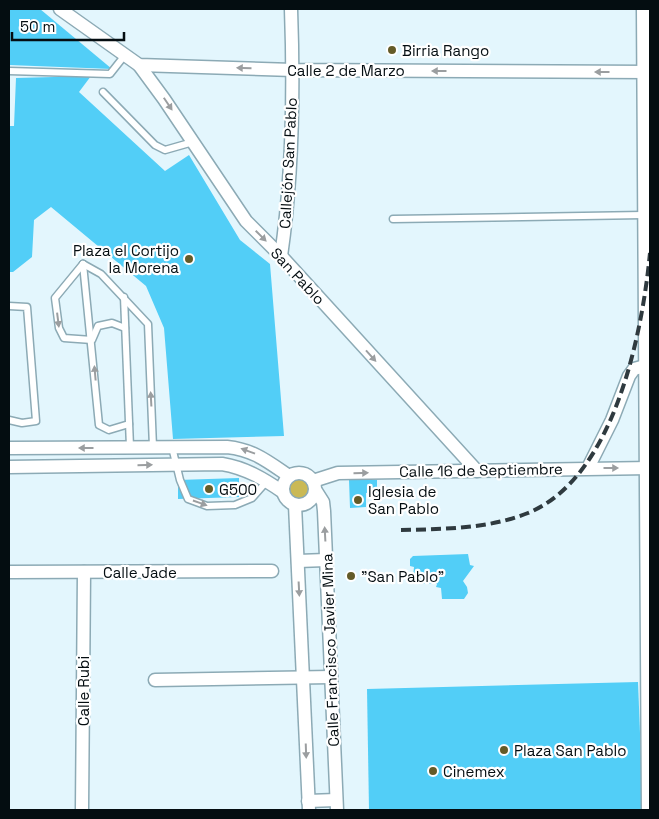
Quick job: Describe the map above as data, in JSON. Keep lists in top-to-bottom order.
{
  "streets": {
    "street": [
      "Calle 2 de Marzo",
      "Callejón San Pablo",
      "San Pablo",
      "Calle 16 de Septiembre",
      "Calle Jade",
      "Calle Francisco Javier Mina",
      "Calle Rubi"
    ]
  },
  "crossings": [
    ["Calle 2 de Marzo", "Callejón San Pablo"],
    ["Calle 2 de Marzo", "San Pablo"],
    ["Callejón San Pablo", "San Pablo"],
    ["San Pablo", "Calle 16 de Septiembre"],
    ["Calle 16 de Septiembre", "Calle Francisco Javier Mina"],
    ["Calle Jade", "Calle Rubi"]
  ],
  "one_way": ["Calle 2 de Marzo", "San Pablo", "Calle 16 de Septiembre"],
  "places": [
    "Birria Rango",
    "Plaza el Cortijo la Morena",
    "G500",
    "Iglesia de San Pablo",
    "\"San Pablo\"",
    "Plaza San Pablo",
    "Cinemex"
  ],
  "scale_bar": "50 m"
}
